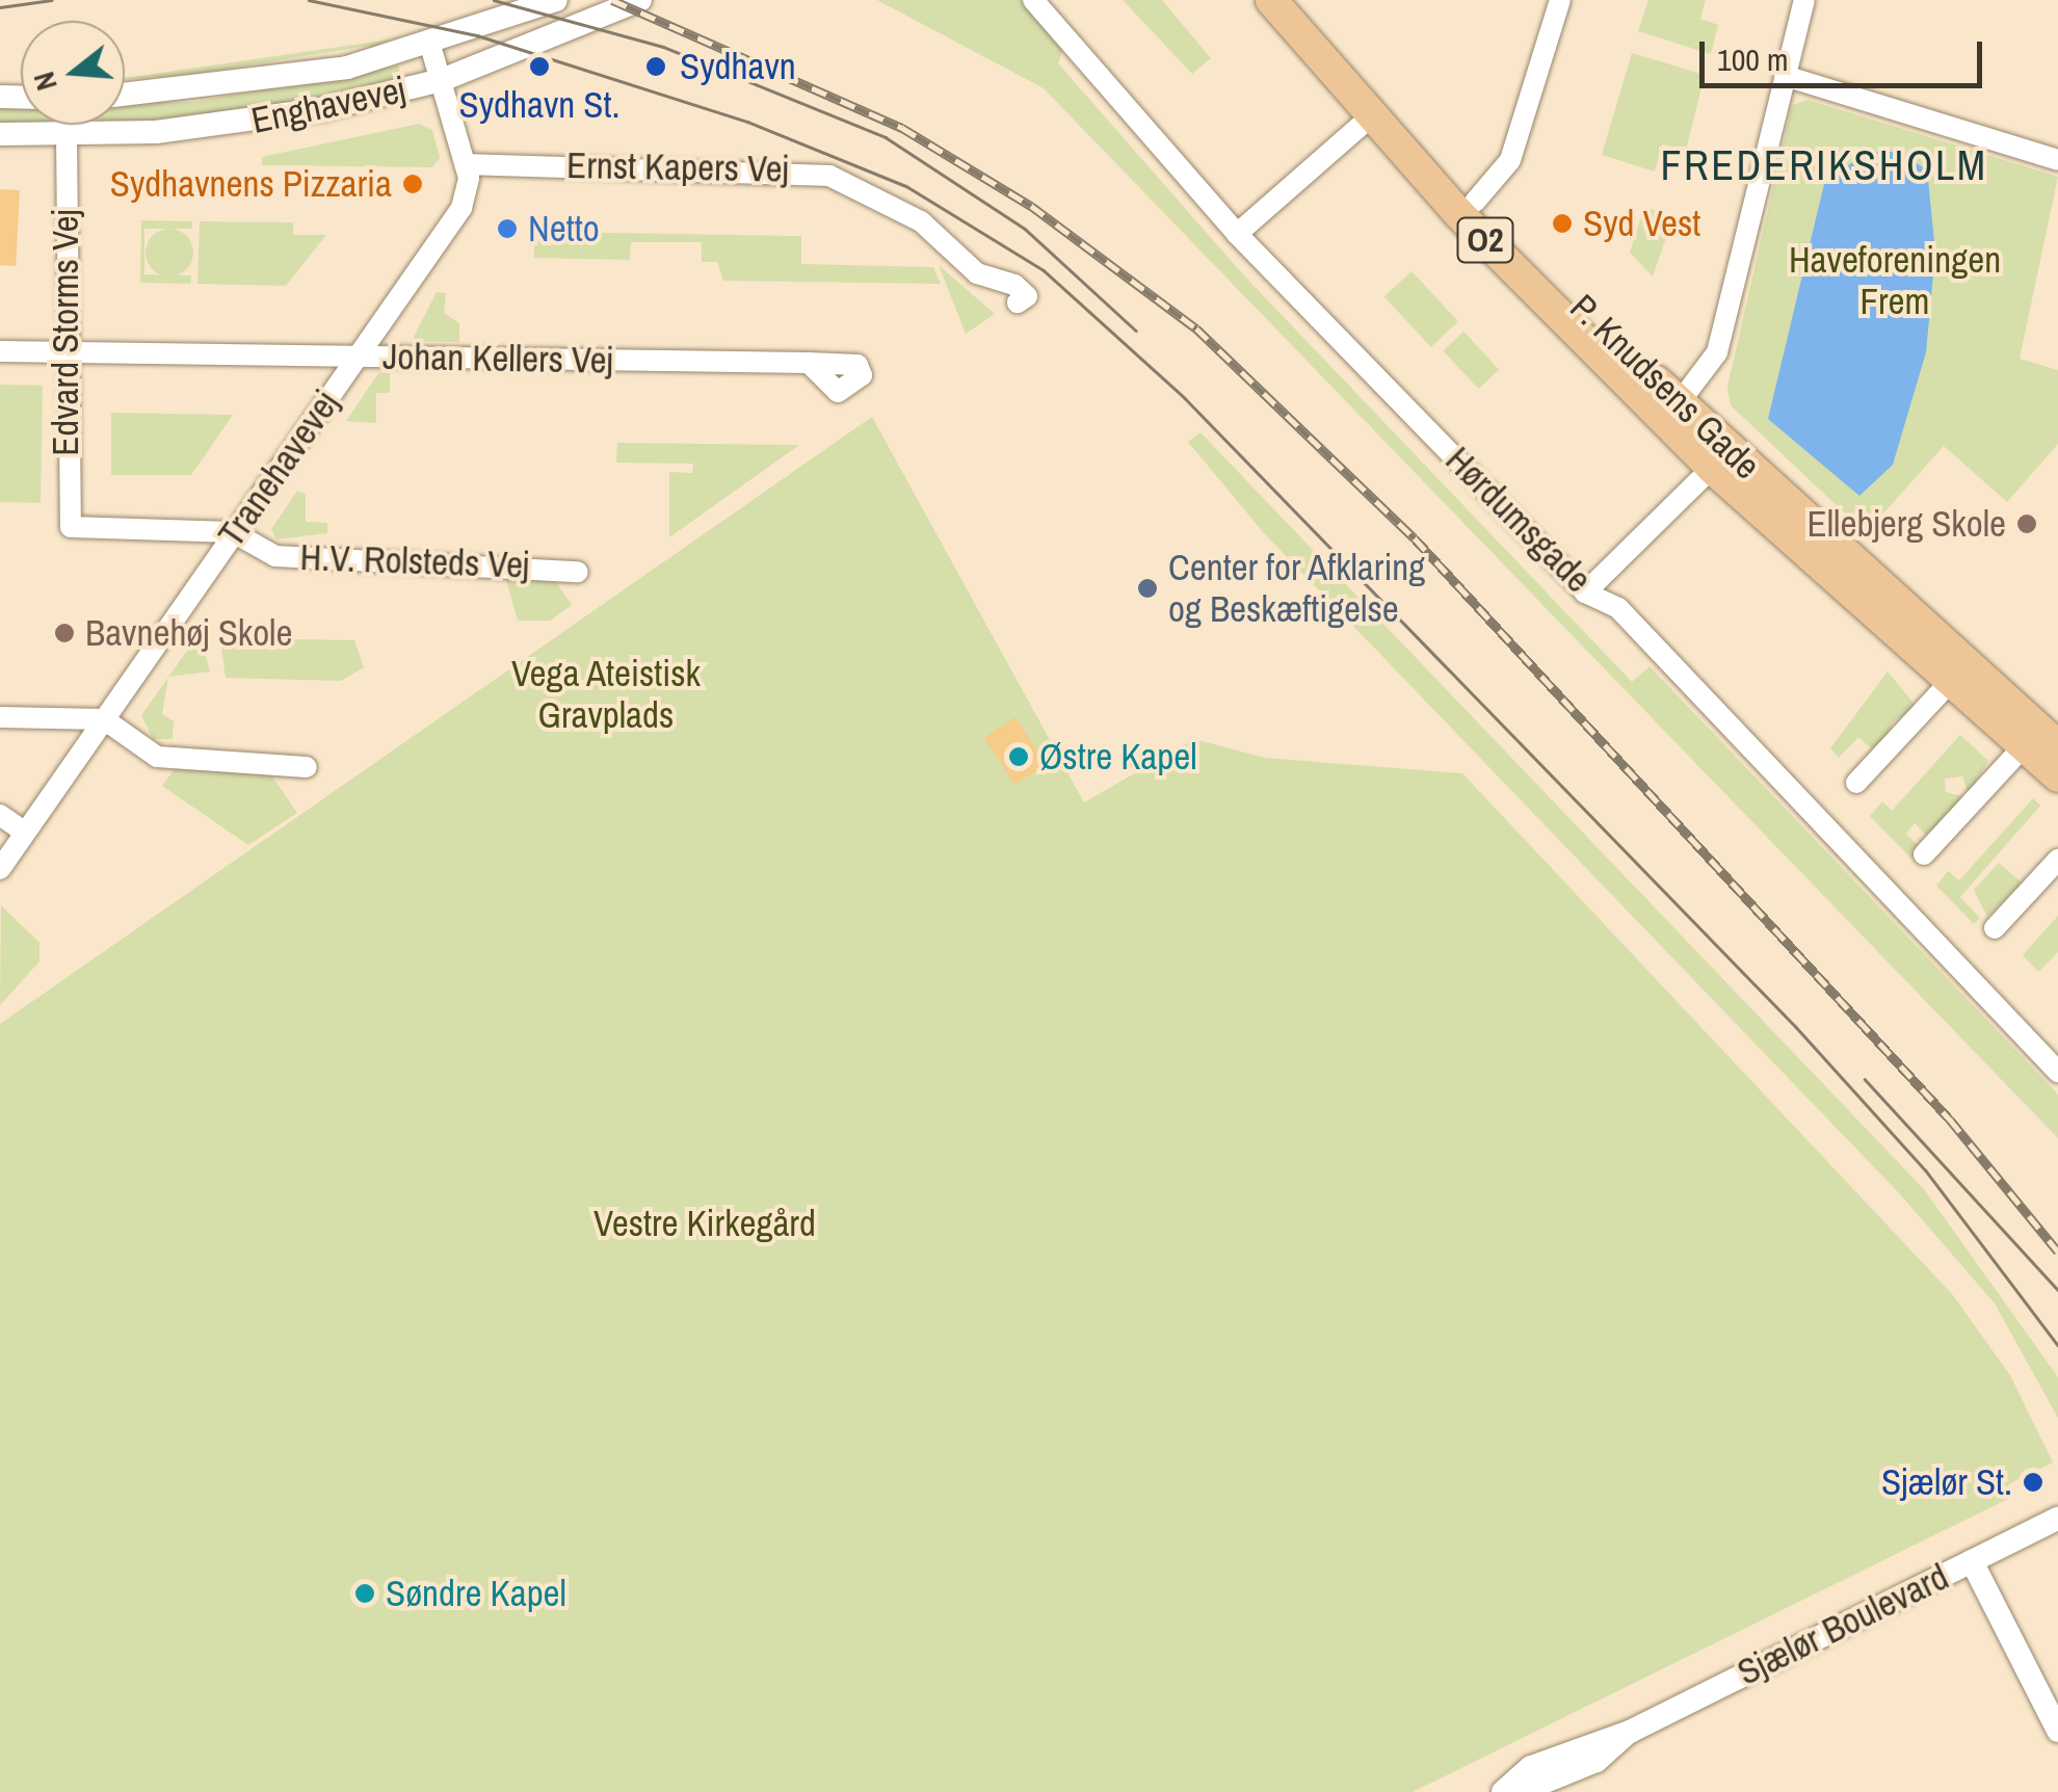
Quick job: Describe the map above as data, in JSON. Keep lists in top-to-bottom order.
{
  "streets": {
    "main road": ["O2", "P. Knudsens Gade"],
    "street": [
      "Enghavevej",
      "Ernst Kapers Vej",
      "Edvard Storms Vej",
      "Johan Kellers Vej",
      "Tranehavevej",
      "Hørdumsgade",
      "H.V. Rolsteds Vej",
      "Sjælør Boulevard"
    ]
  },
  "crossings": [
    ["Enghavevej", "Edvard Storms Vej"],
    ["Enghavevej", "Tranehavevej"],
    ["Ernst Kapers Vej", "Tranehavevej"],
    ["Edvard Storms Vej", "Johan Kellers Vej"],
    ["Edvard Storms Vej", "H.V. Rolsteds Vej"],
    ["Johan Kellers Vej", "Tranehavevej"],
    ["Tranehavevej", "H.V. Rolsteds Vej"]
  ],
  "districts": ["FREDERIKSHOLM"],
  "parks": ["Haveforeningen Frem", "Vega Ateistisk Gravplads", "Vestre Kirkegård"],
  "places": [
    "Sydhavn St.",
    "Sydhavn",
    "Sydhavnens Pizzaria",
    "Syd Vest",
    "Netto",
    "Ellebjerg Skole",
    "Center for Afklaring og Beskæftigelse",
    "Bavnehøj Skole",
    "Østre Kapel",
    "Sjælør St.",
    "Søndre Kapel"
  ],
  "scale_bar": "100 m",
  "north": "left"
}
